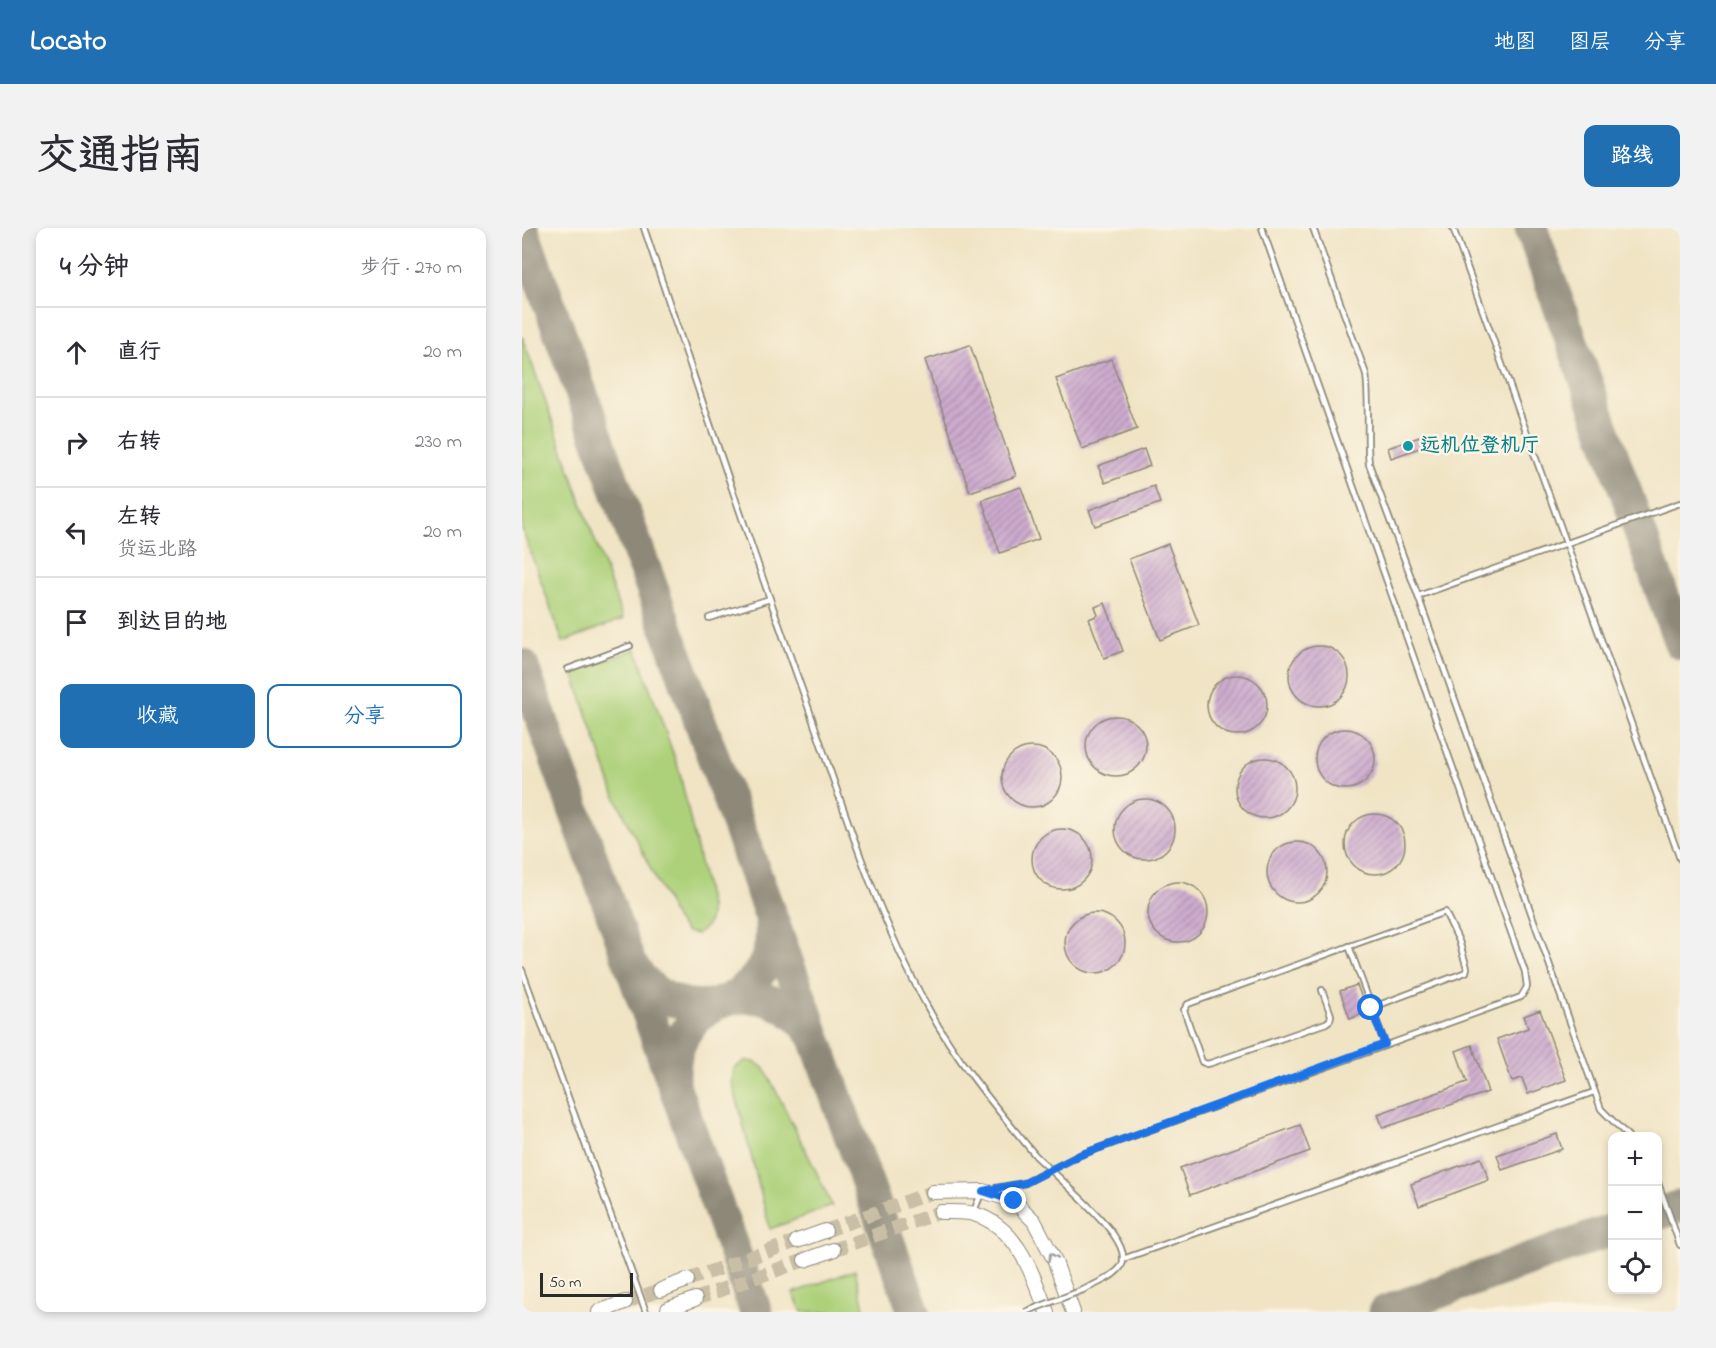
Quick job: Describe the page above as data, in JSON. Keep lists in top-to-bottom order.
{
  "places": ["远机位登机厅"],
  "scale_bar": "50 m",
  "page": {
    "header": "Locato",
    "nav": ["地图", "图层", "分享"],
    "title": "交通指南",
    "buttons": [
      "路线",
      ["收藏", "分享"]
    ],
    "heading": ["4 分钟", "步行 · 270 m"],
    "list": [
      ["直行", "20 m"],
      ["右转", "230 m"],
      ["左转", "货运北路", "20 m"],
      "到达目的地"
    ],
    "map_buttons": ["+", "−"],
    "scale": "50 m"
  }
}
